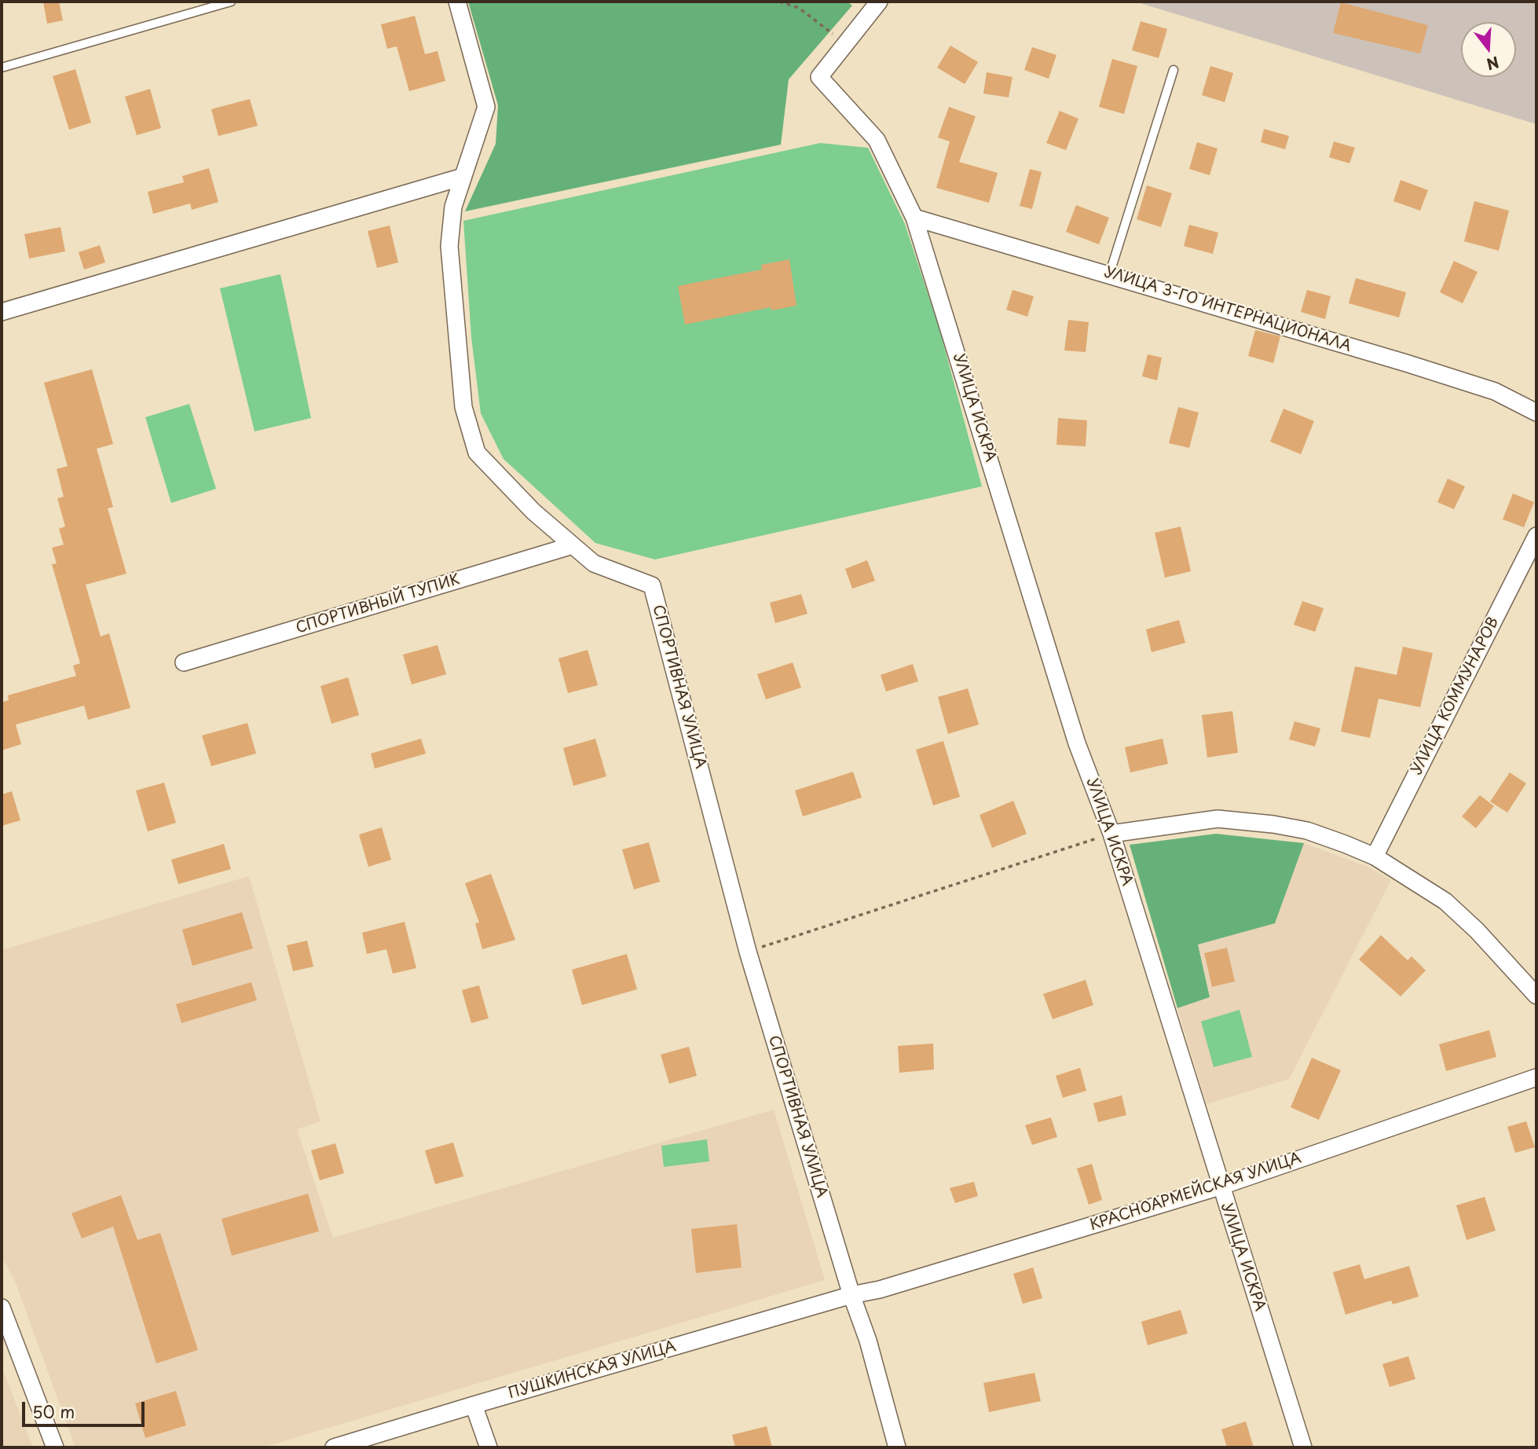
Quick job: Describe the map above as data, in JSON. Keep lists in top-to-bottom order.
{
  "streets": {
    "street": [
      "УЛИЦА 3-ГО ИНТЕРНАЦИОНАЛА",
      "УЛИЦА ИСКРА",
      "СПОРТИВНЫЙ ТУПИК",
      "СПОРТИВНАЯ УЛИЦА",
      "УЛИЦА КОММУНАРОВ",
      "КРАСНОАРМЕЙСКАЯ УЛИЦА",
      "ПУШКИНСКАЯ УЛИЦА"
    ]
  },
  "crossings": [
    ["УЛИЦА 3-ГО ИНТЕРНАЦИОНАЛА", "УЛИЦА ИСКРА"],
    ["УЛИЦА ИСКРА", "КРАСНОАРМЕЙСКАЯ УЛИЦА"],
    ["СПОРТИВНЫЙ ТУПИК", "СПОРТИВНАЯ УЛИЦА"],
    ["СПОРТИВНАЯ УЛИЦА", "КРАСНОАРМЕЙСКАЯ УЛИЦА"],
    ["СПОРТИВНАЯ УЛИЦА", "ПУШКИНСКАЯ УЛИЦА"],
    ["КРАСНОАРМЕЙСКАЯ УЛИЦА", "ПУШКИНСКАЯ УЛИЦА"]
  ],
  "scale_bar": "50 m",
  "north": "bottom"
}
